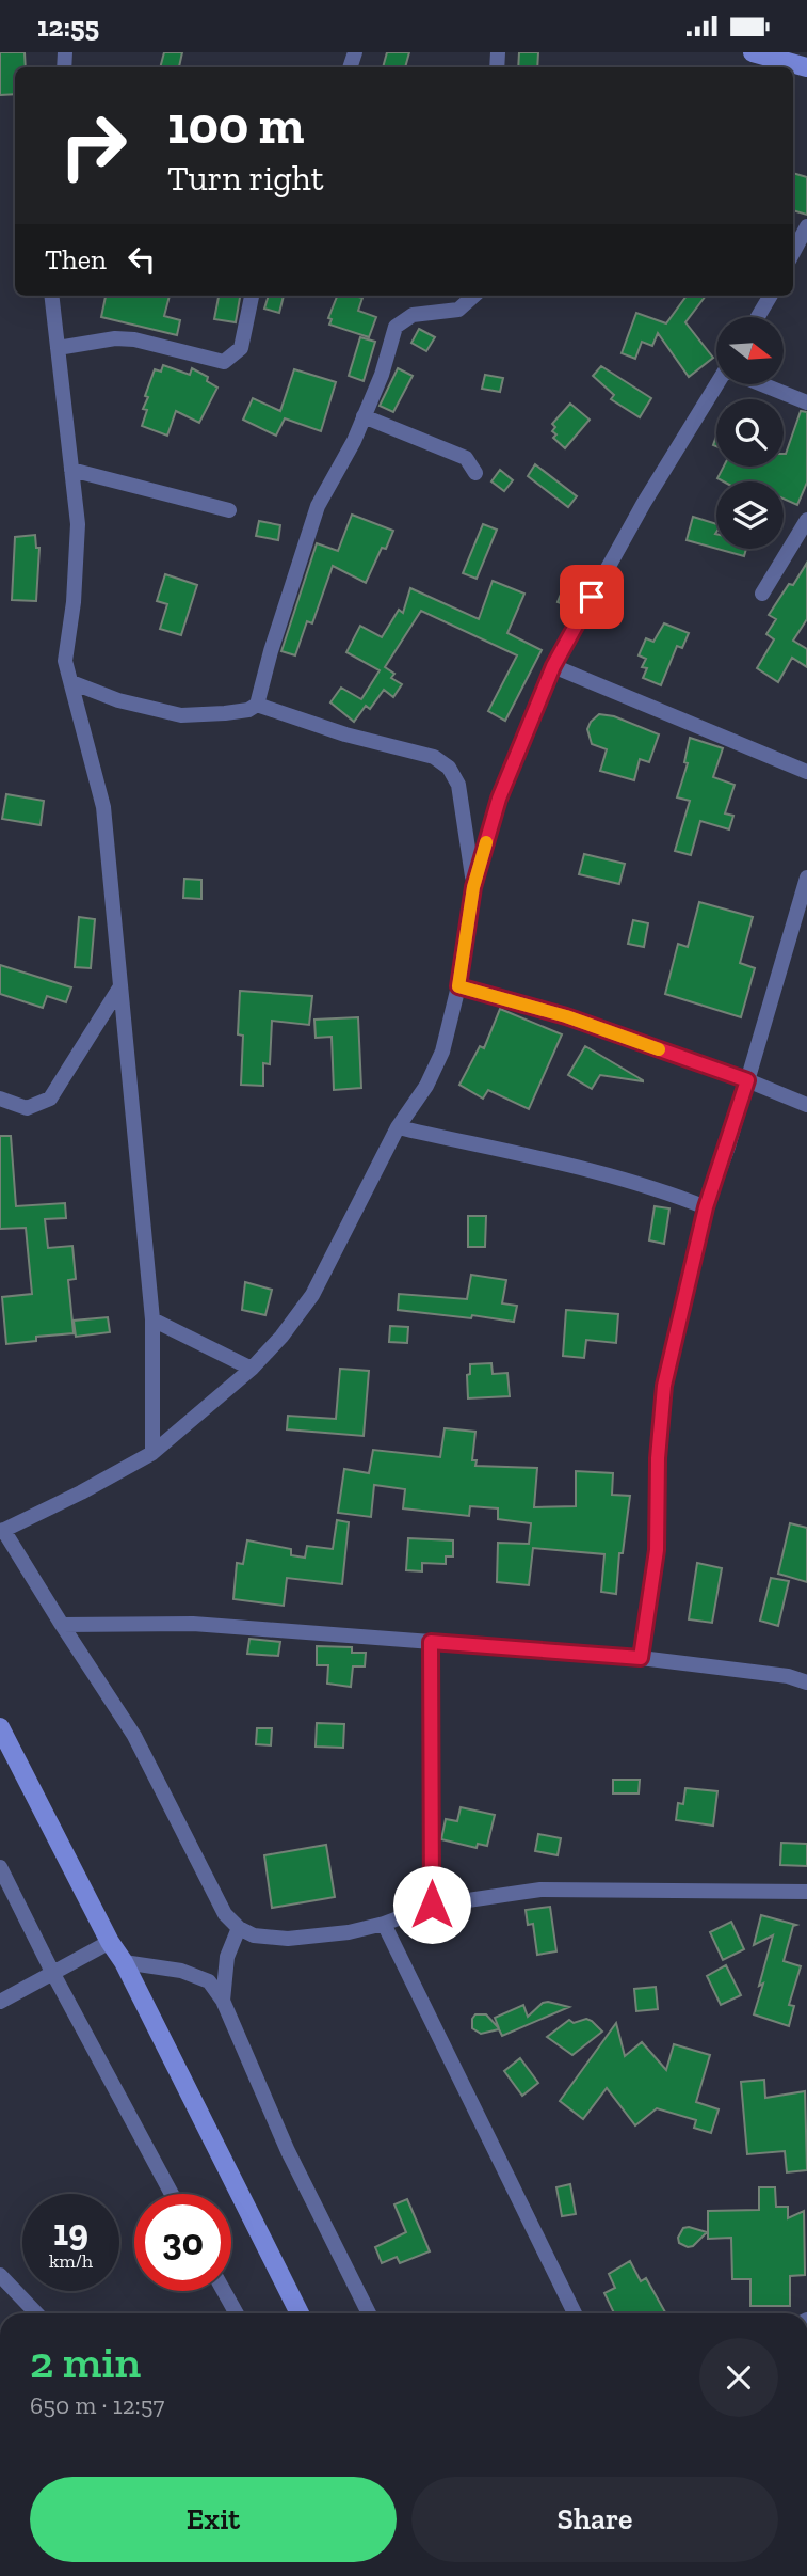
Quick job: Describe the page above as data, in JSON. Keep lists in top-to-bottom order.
{
  "north": "right",
  "page": {
    "status": "12:55",
    "turn": ["100 m", "Turn right"],
    "then": "Then",
    "speed": "19 km/h",
    "limit": "30",
    "heading": ["2 min", "650 m · 12:57"],
    "buttons": ["Exit", "Share"]
  }
}
